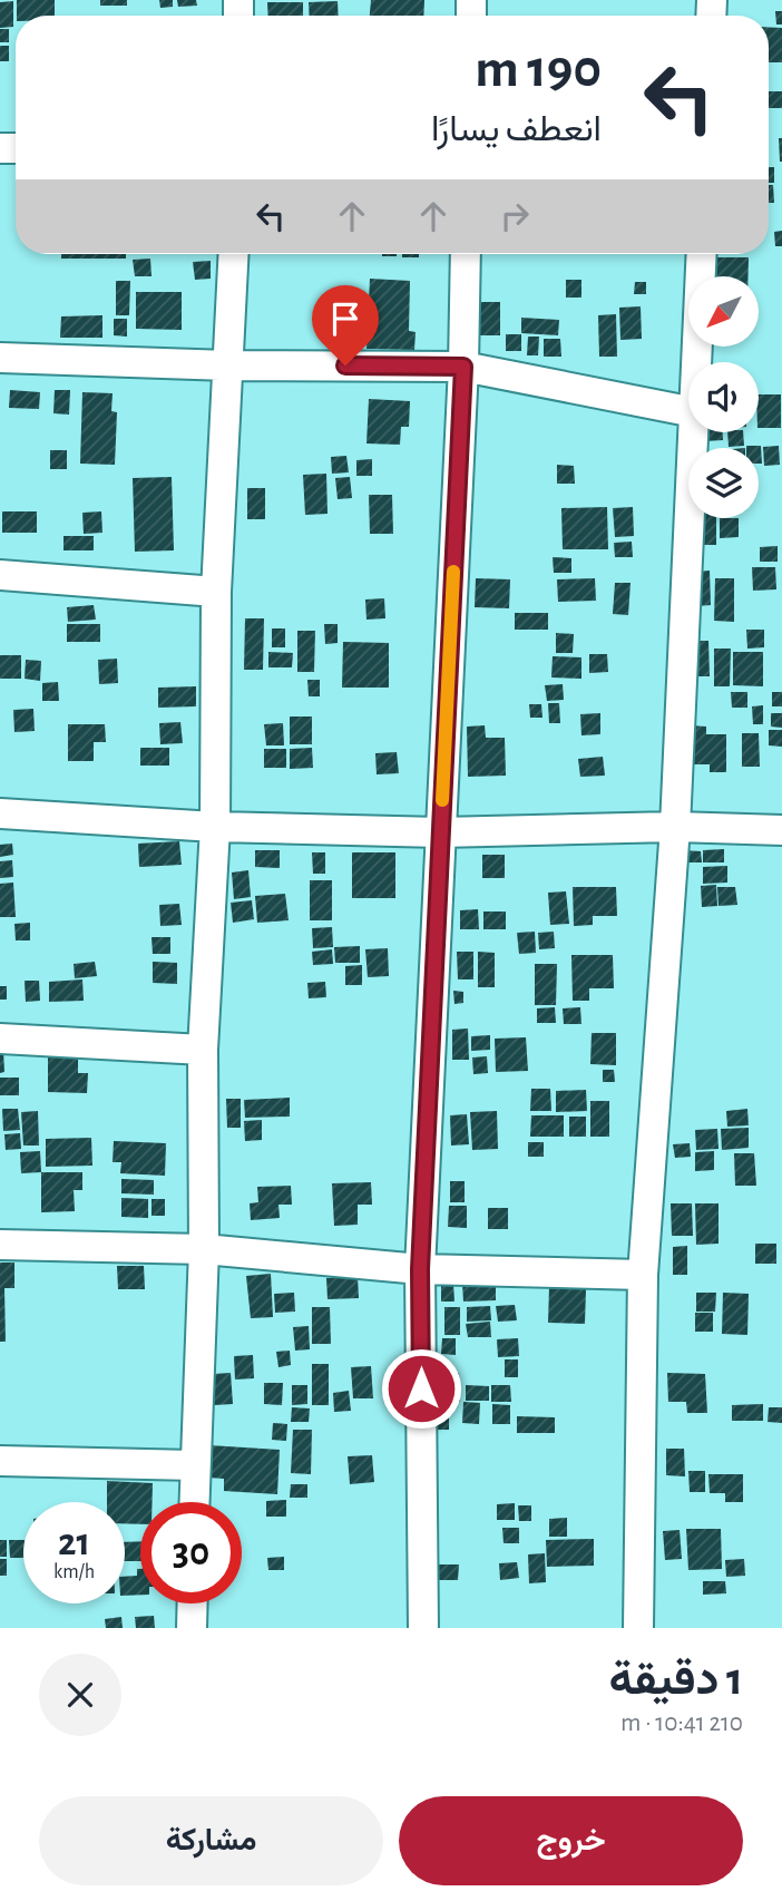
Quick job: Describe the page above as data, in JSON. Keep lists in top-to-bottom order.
{
  "north": "bottom left",
  "page": {
    "turn": ["190 m", "انعطف يسارًا"],
    "speed": "21 km/h",
    "limit": "30",
    "heading": ["1 دقيقة", "210 m · 10:41"],
    "buttons": ["خروج", "مشاركة"]
  }
}
